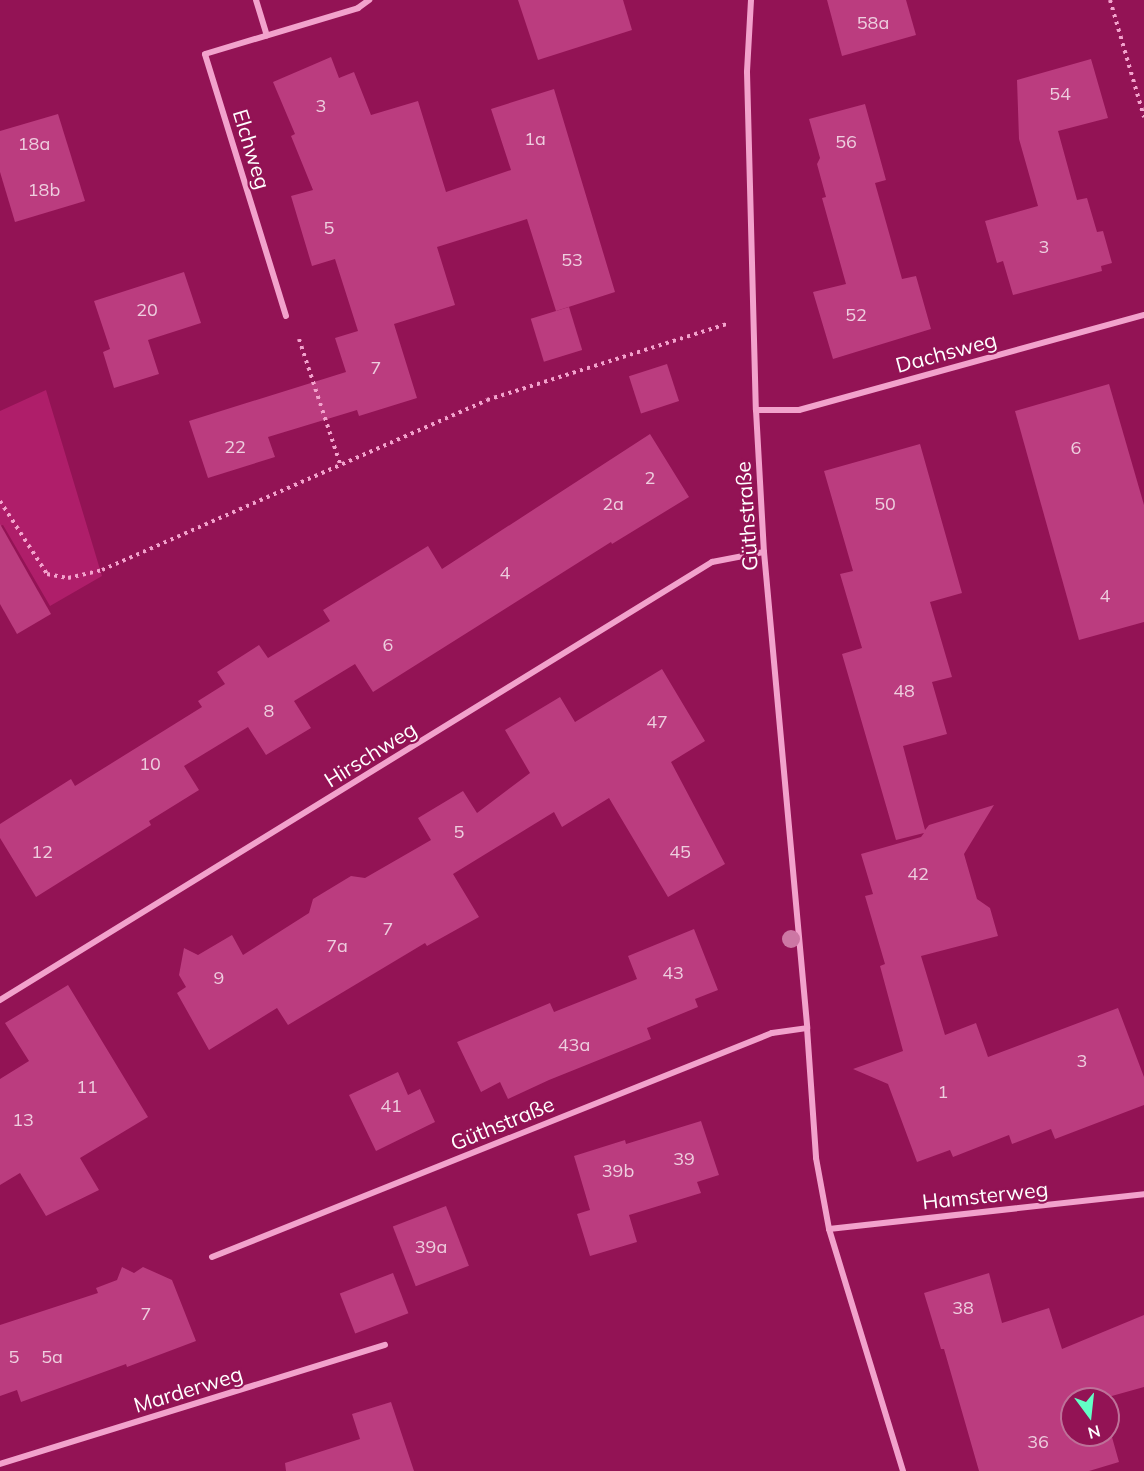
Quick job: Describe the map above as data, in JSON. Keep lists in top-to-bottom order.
{
  "streets": {
    "street": [
      "Elchweg",
      "Dachsweg",
      "Güthstraße",
      "Hirschweg",
      "Hamsterweg",
      "Marderweg"
    ]
  },
  "crossings": [
    ["Dachsweg", "Güthstraße"],
    ["Güthstraße", "Hirschweg"],
    ["Güthstraße", "Hamsterweg"]
  ],
  "house_numbers": [
    "58a",
    "54",
    "3",
    "1a",
    "56",
    "18a",
    "18b",
    "5",
    "3",
    "53",
    "20",
    "52",
    "7",
    "22",
    "6",
    "2",
    "2a",
    "50",
    "4",
    "4",
    "6",
    "48",
    "8",
    "47",
    "10",
    "5",
    "12",
    "45",
    "42",
    "7",
    "7a",
    "43",
    "9",
    "43a",
    "3",
    "11",
    "1",
    "41",
    "13",
    "39",
    "39b",
    "39a",
    "38",
    "7",
    "5",
    "5a",
    "36"
  ],
  "north": "bottom"
}
